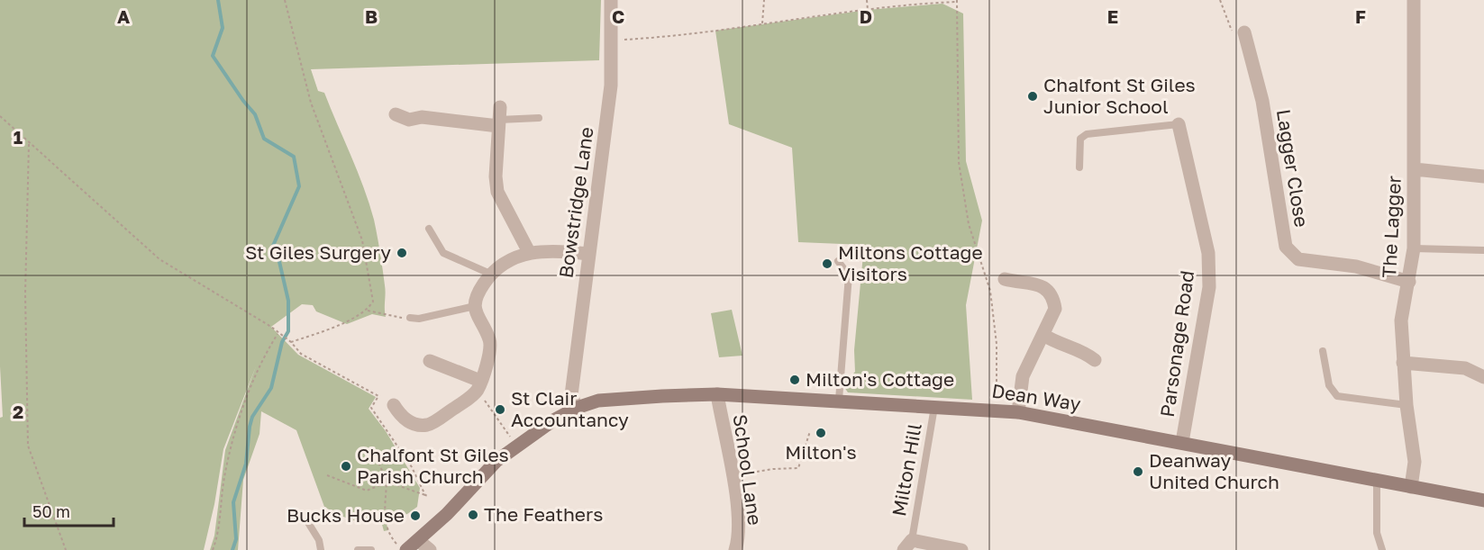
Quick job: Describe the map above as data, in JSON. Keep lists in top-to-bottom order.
{
  "streets": {
    "street": [
      "Lagger Close",
      "Bowstridge Lane",
      "The Lagger",
      "Parsonage Road",
      "Dean Way",
      "School Lane"
    ],
    "lane": ["Milton Hill"]
  },
  "crossings": [
    ["Lagger Close", "The Lagger"],
    ["Bowstridge Lane", "Dean Way"],
    ["The Lagger", "Dean Way"],
    ["Parsonage Road", "Dean Way"],
    ["Dean Way", "School Lane"],
    ["Dean Way", "Milton Hill"]
  ],
  "places": [
    "Chalfont St Giles Junior School",
    "St Giles Surgery",
    "Miltons Cottage Visitors",
    "Milton's Cottage",
    "St Clair Accountancy",
    "Milton's",
    "Chalfont St Giles Parish Church",
    "Deanway United Church",
    "The Feathers",
    "Bucks House"
  ],
  "scale_bar": "50 m",
  "grid": {
    "columns": [
      "A",
      "B",
      "C",
      "D",
      "E",
      "F"
    ],
    "rows": ["1", "2"]
  }
}
